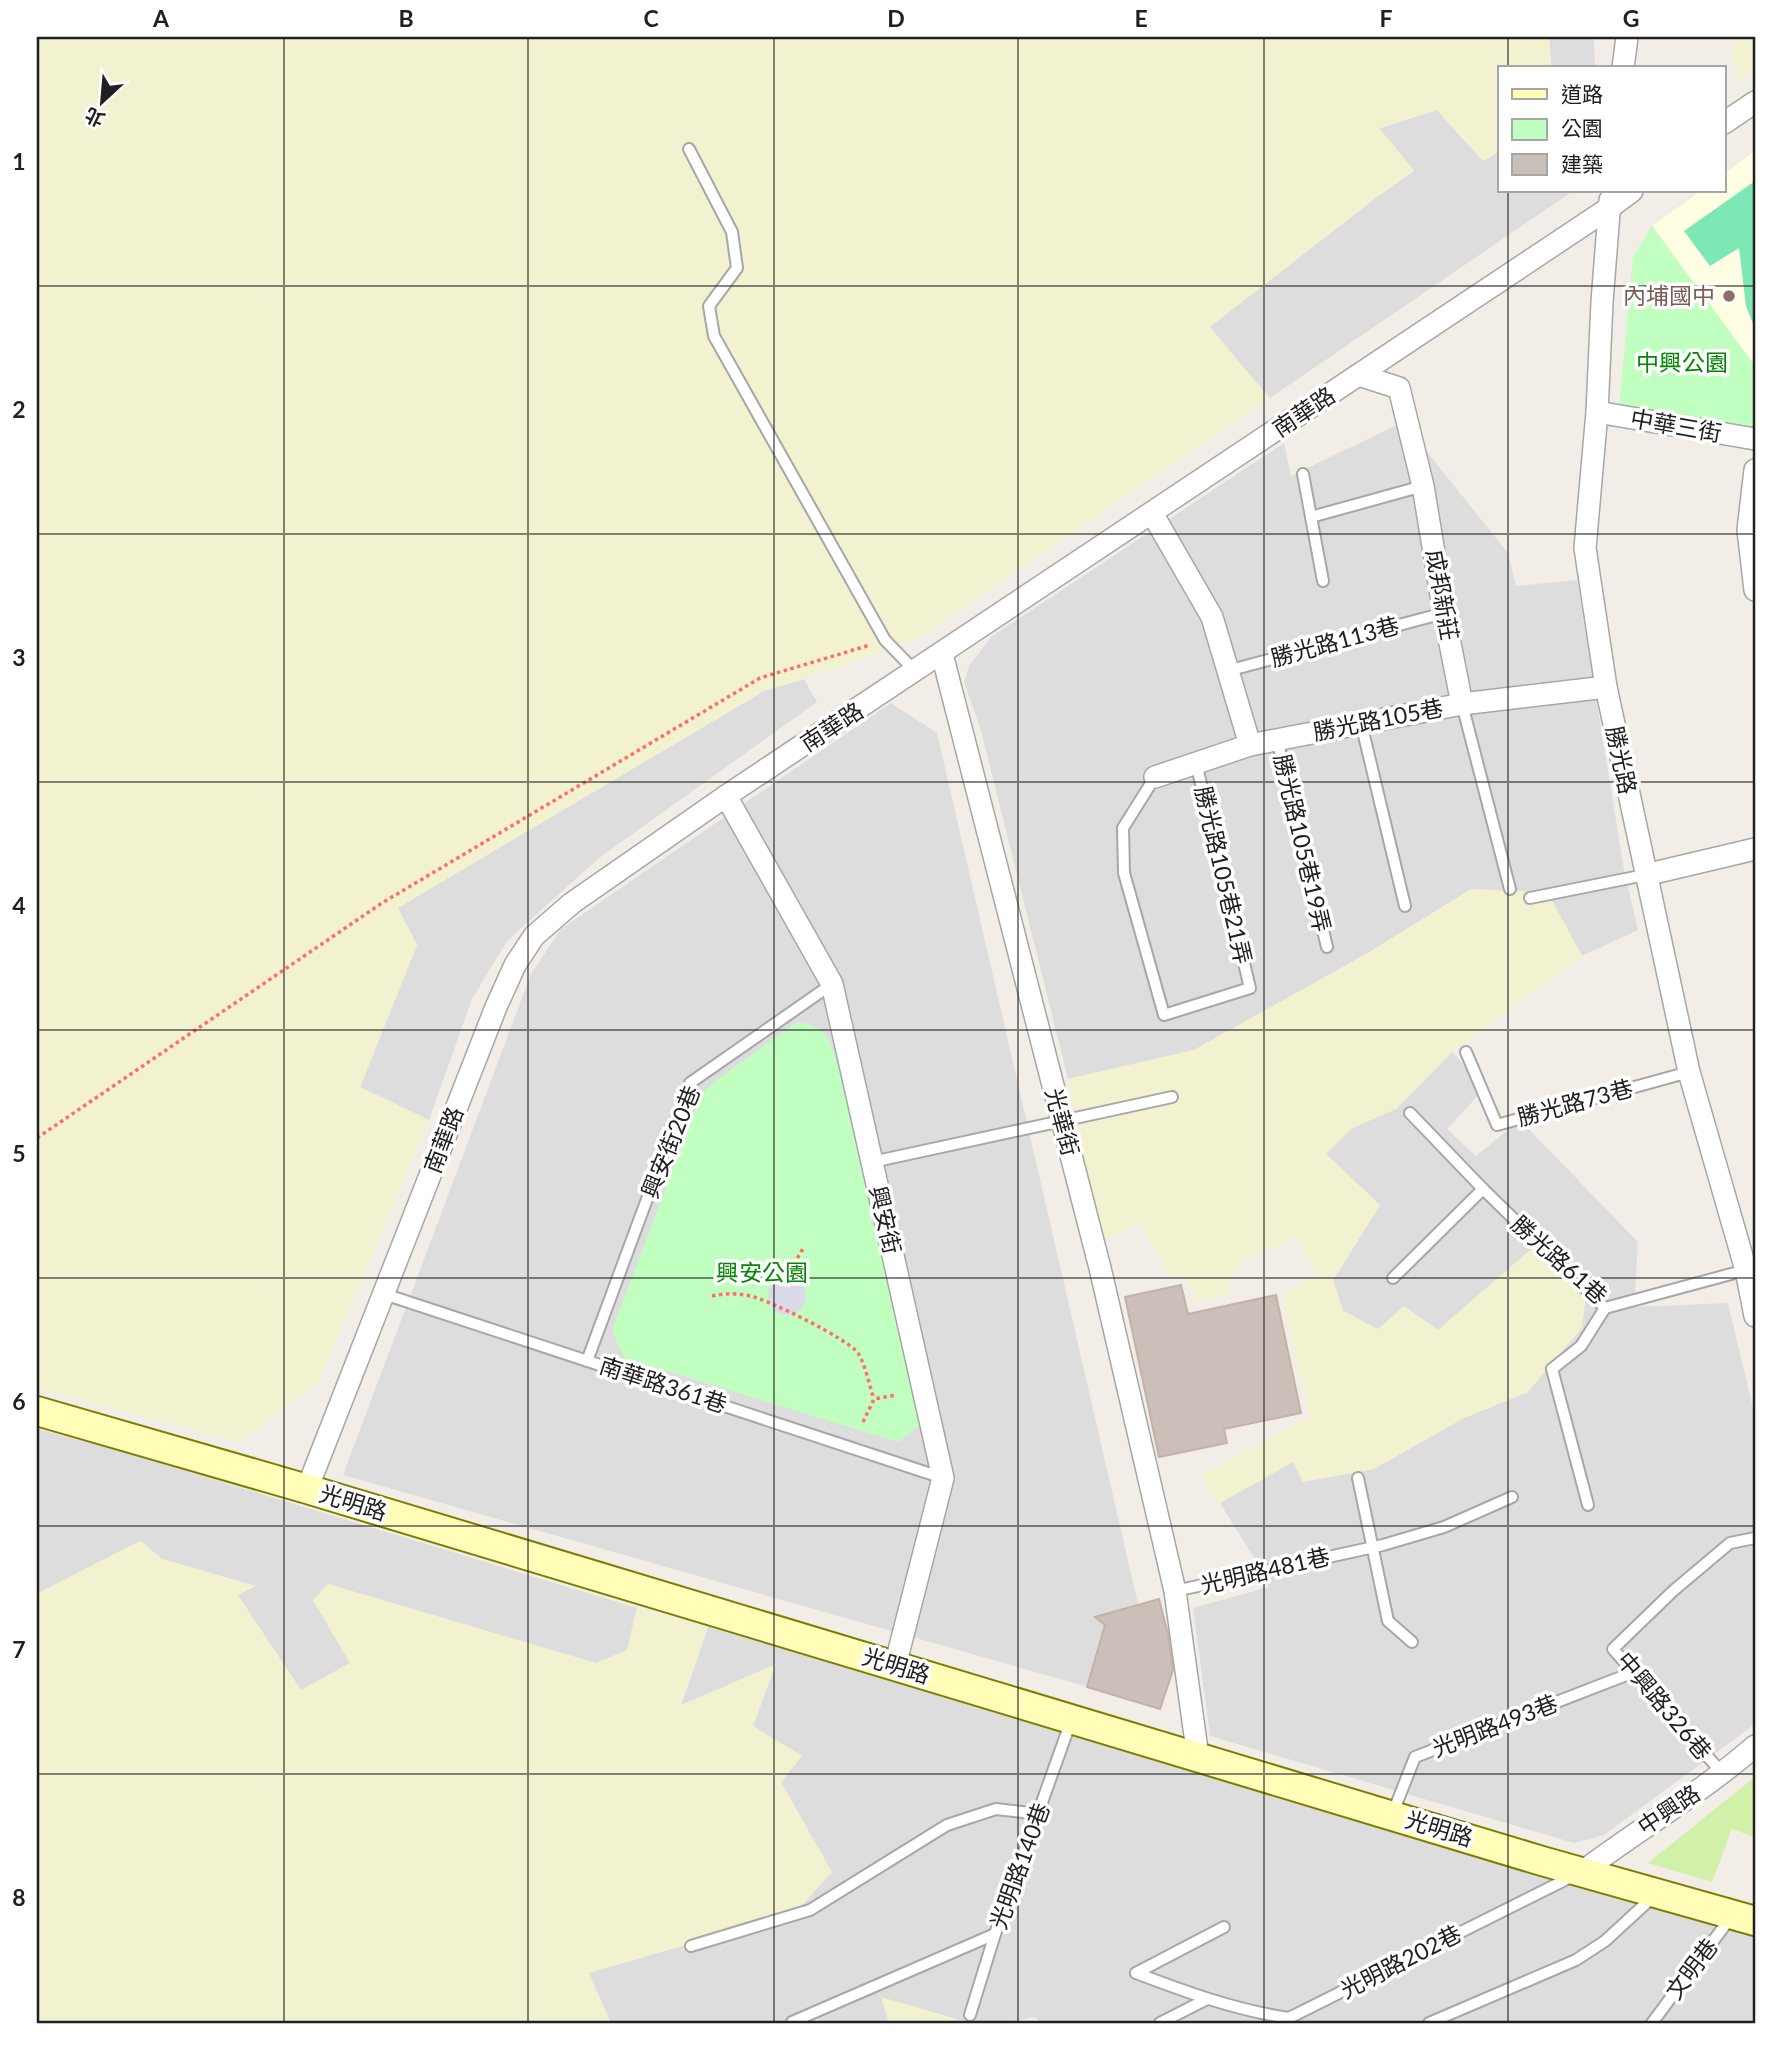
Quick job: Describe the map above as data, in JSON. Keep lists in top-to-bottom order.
{
  "streets": {
    "main road": ["光明路"],
    "street": [
      "南華路",
      "中華三街",
      "成邦新莊",
      "勝光路105巷",
      "勝光路",
      "光華街",
      "興安街",
      "光明路481巷",
      "中興路"
    ],
    "lane": [
      "勝光路113巷",
      "勝光路105巷19弄",
      "勝光路105巷21弄",
      "勝光路73巷",
      "興安街20巷",
      "勝光路61巷",
      "南華路361巷",
      "中興路326巷",
      "光明路493巷",
      "光明路140巷",
      "光明路202巷",
      "文明巷"
    ]
  },
  "crossings": [
    ["南華路", "成邦新莊"],
    ["南華路", "勝光路"],
    ["南華路", "光華街"],
    ["南華路", "興安街"],
    ["南華路", "南華路361巷"],
    ["南華路", "光明路"],
    ["中華三街", "勝光路"],
    ["成邦新莊", "勝光路113巷"],
    ["成邦新莊", "勝光路105巷"],
    ["勝光路105巷", "勝光路"],
    ["勝光路105巷", "勝光路105巷19弄"],
    ["勝光路105巷", "勝光路105巷21弄"],
    ["勝光路", "勝光路73巷"],
    ["勝光路", "勝光路61巷"],
    ["光華街", "光明路481巷"],
    ["興安街20巷", "興安街"],
    ["興安街20巷", "南華路361巷"],
    ["興安街", "南華路361巷"],
    ["興安街", "光明路"],
    ["光明路", "光明路481巷"],
    ["光明路", "光明路493巷"],
    ["光明路", "中興路"],
    ["光明路", "光明路140巷"],
    ["光明路", "光明路202巷"],
    ["光明路", "文明巷"],
    ["中興路326巷", "光明路493巷"],
    ["中興路326巷", "中興路"],
    ["中興路", "光明路202巷"]
  ],
  "parks": ["中興公園", "興安公園"],
  "places": ["內埔國中"],
  "legend": ["道路", "公園", "建築"],
  "north": "bottom left",
  "grid": {
    "columns": [
      "A",
      "B",
      "C",
      "D",
      "E",
      "F",
      "G"
    ],
    "rows": [
      "1",
      "2",
      "3",
      "4",
      "5",
      "6",
      "7",
      "8"
    ]
  }
}
